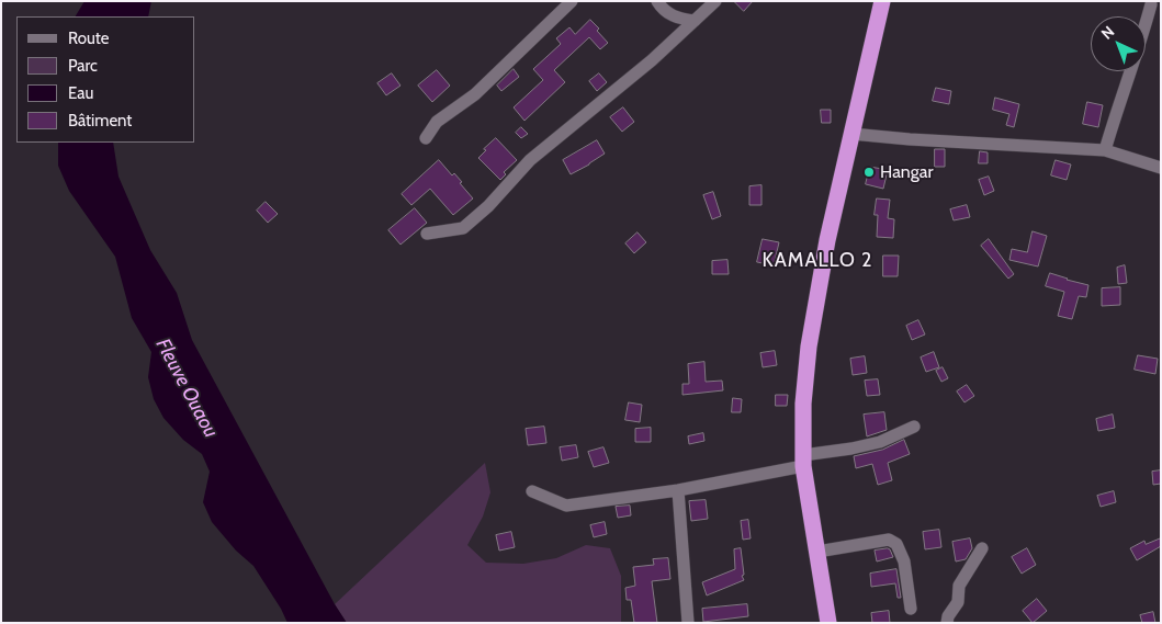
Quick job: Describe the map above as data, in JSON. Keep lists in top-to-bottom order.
{
  "districts": ["KAMALLO 2"],
  "water": ["Fleuve Ouaou"],
  "places": ["Hangar"],
  "legend": [
    "Route",
    "Parc",
    "Eau",
    "Bâtiment"
  ],
  "north": "top left"
}
